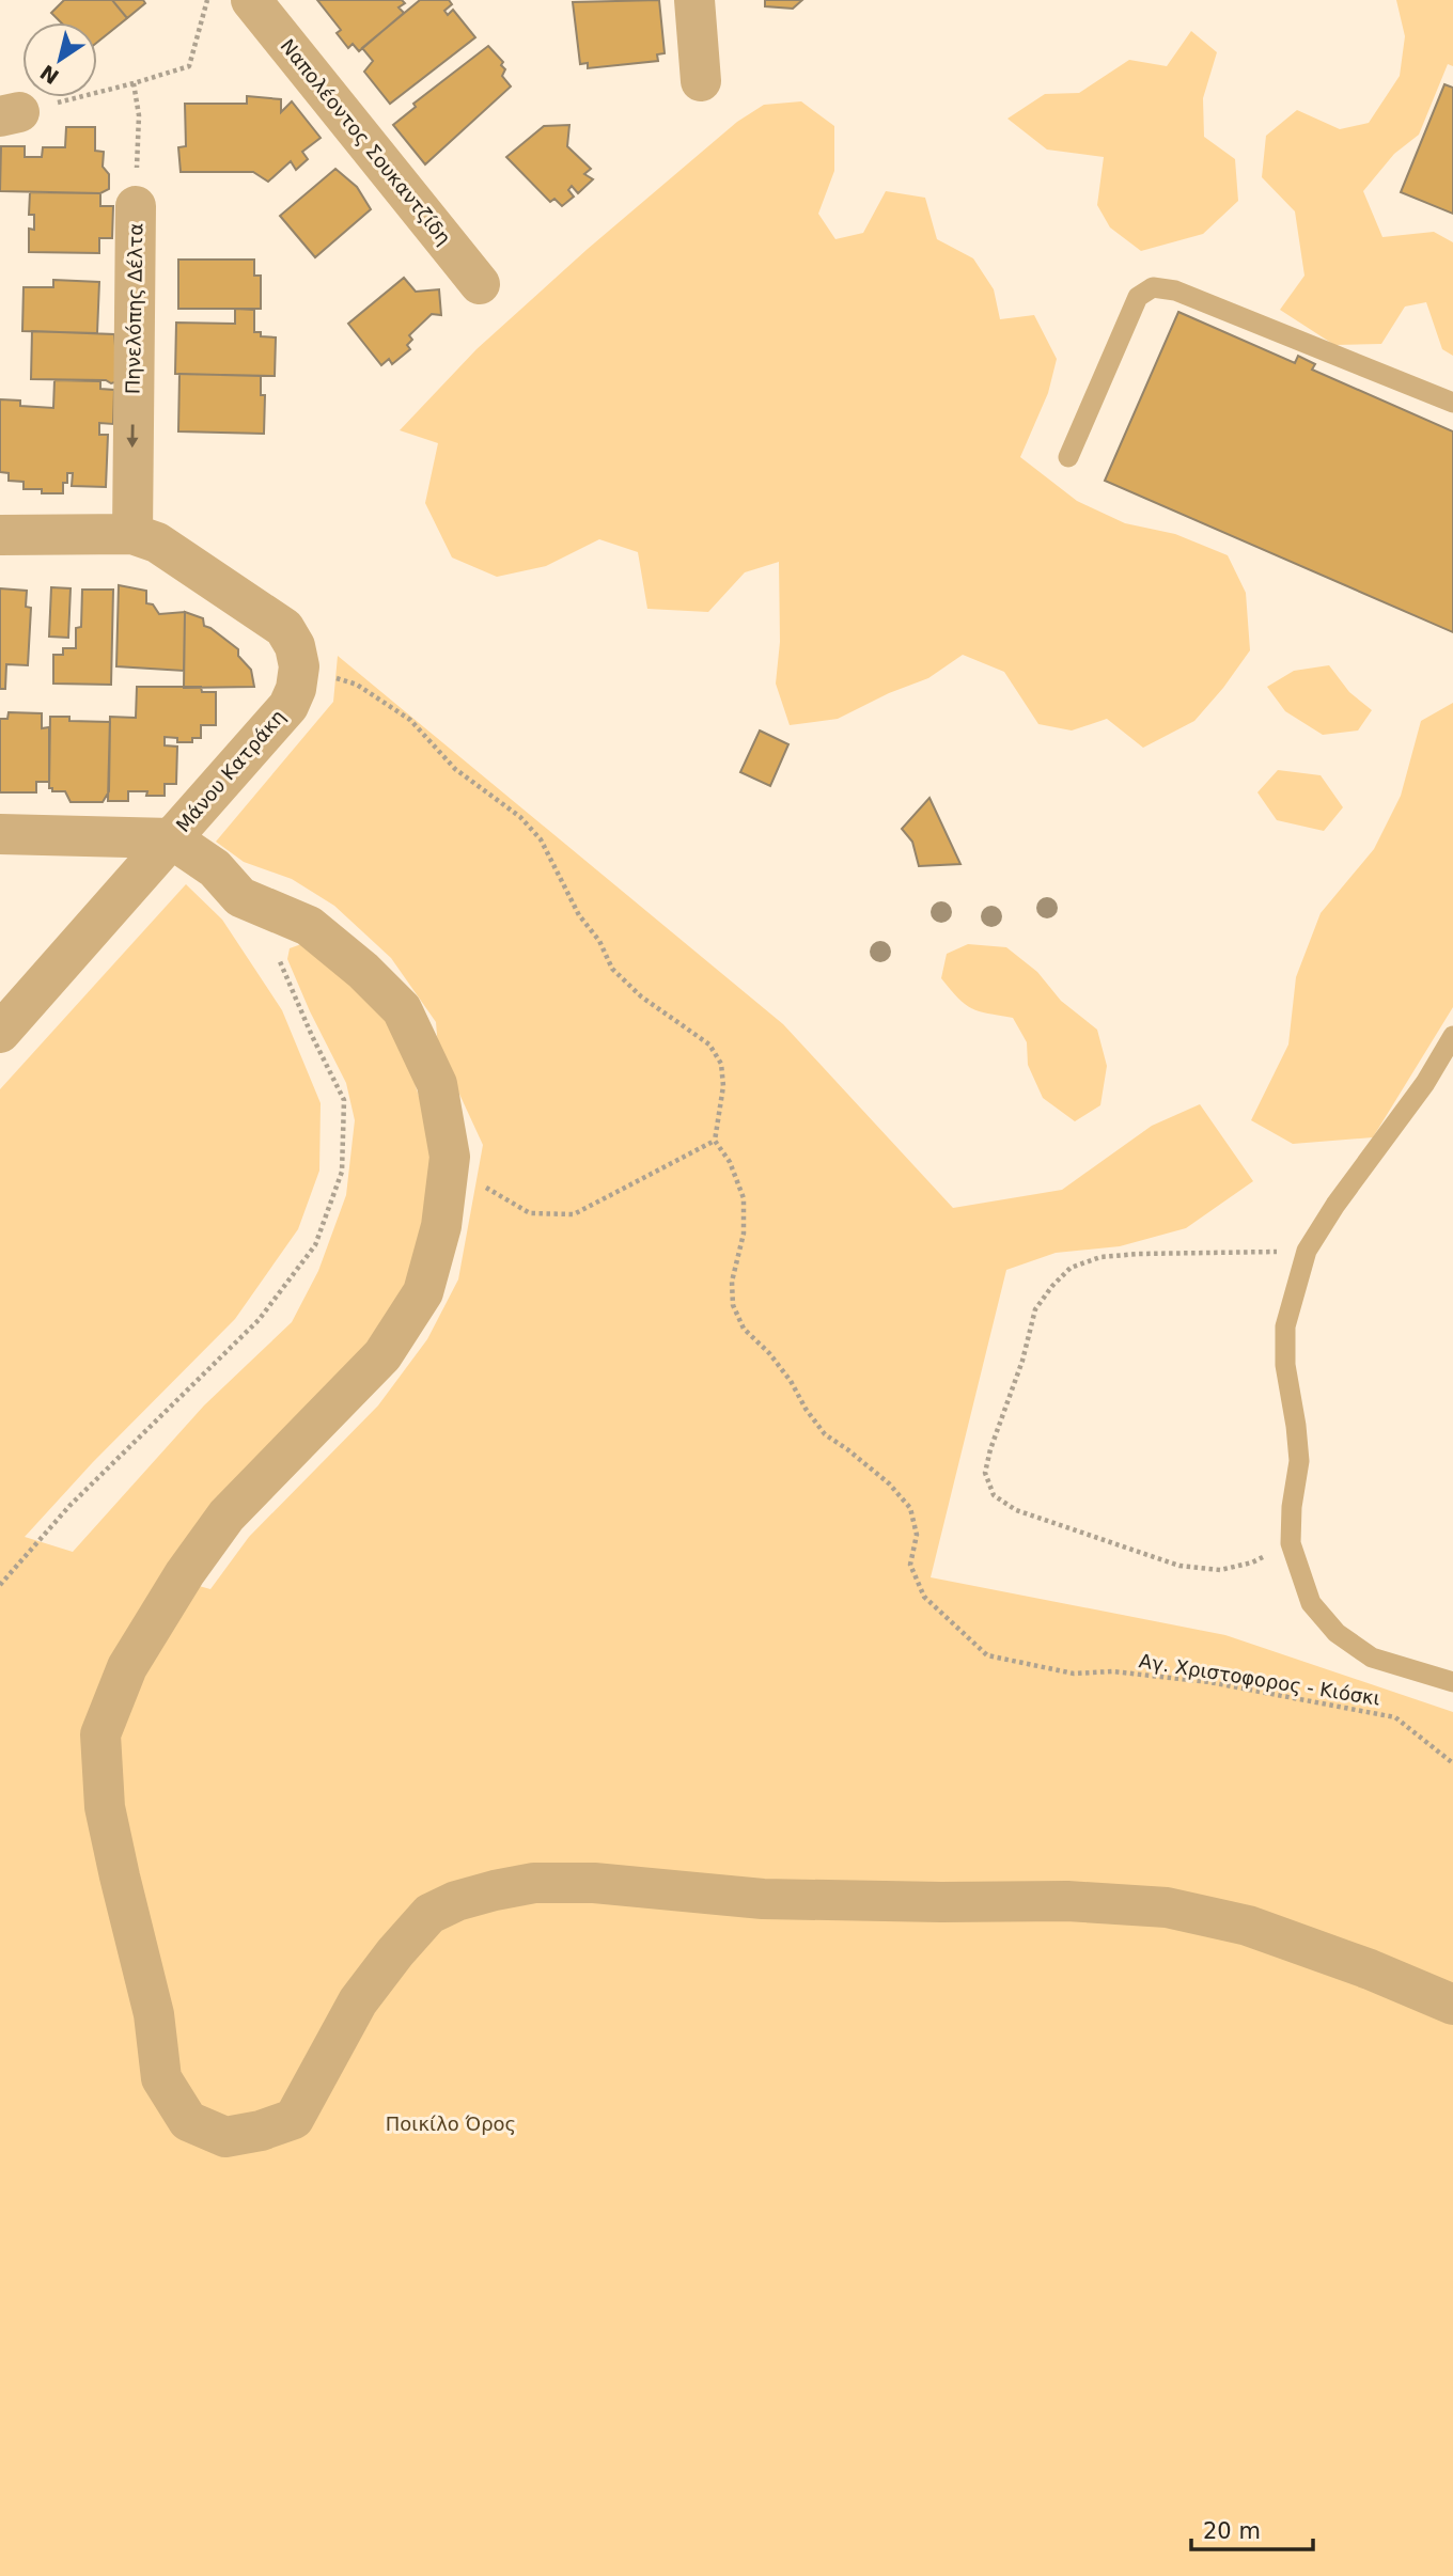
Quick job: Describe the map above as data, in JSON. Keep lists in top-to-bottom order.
{
  "streets": {
    "street": ["Ναπολέοντος Σουκαντζίδη", "Πηνελόπης Δέλτα", "Μάνου Κατράκη"],
    "path": ["Αγ. Χριστοφορος - Κιόσκι"]
  },
  "one_way": ["Πηνελόπης Δέλτα"],
  "parks": ["Ποικίλο Όρος"],
  "scale_bar": "20 m",
  "north": "bottom left"
}
